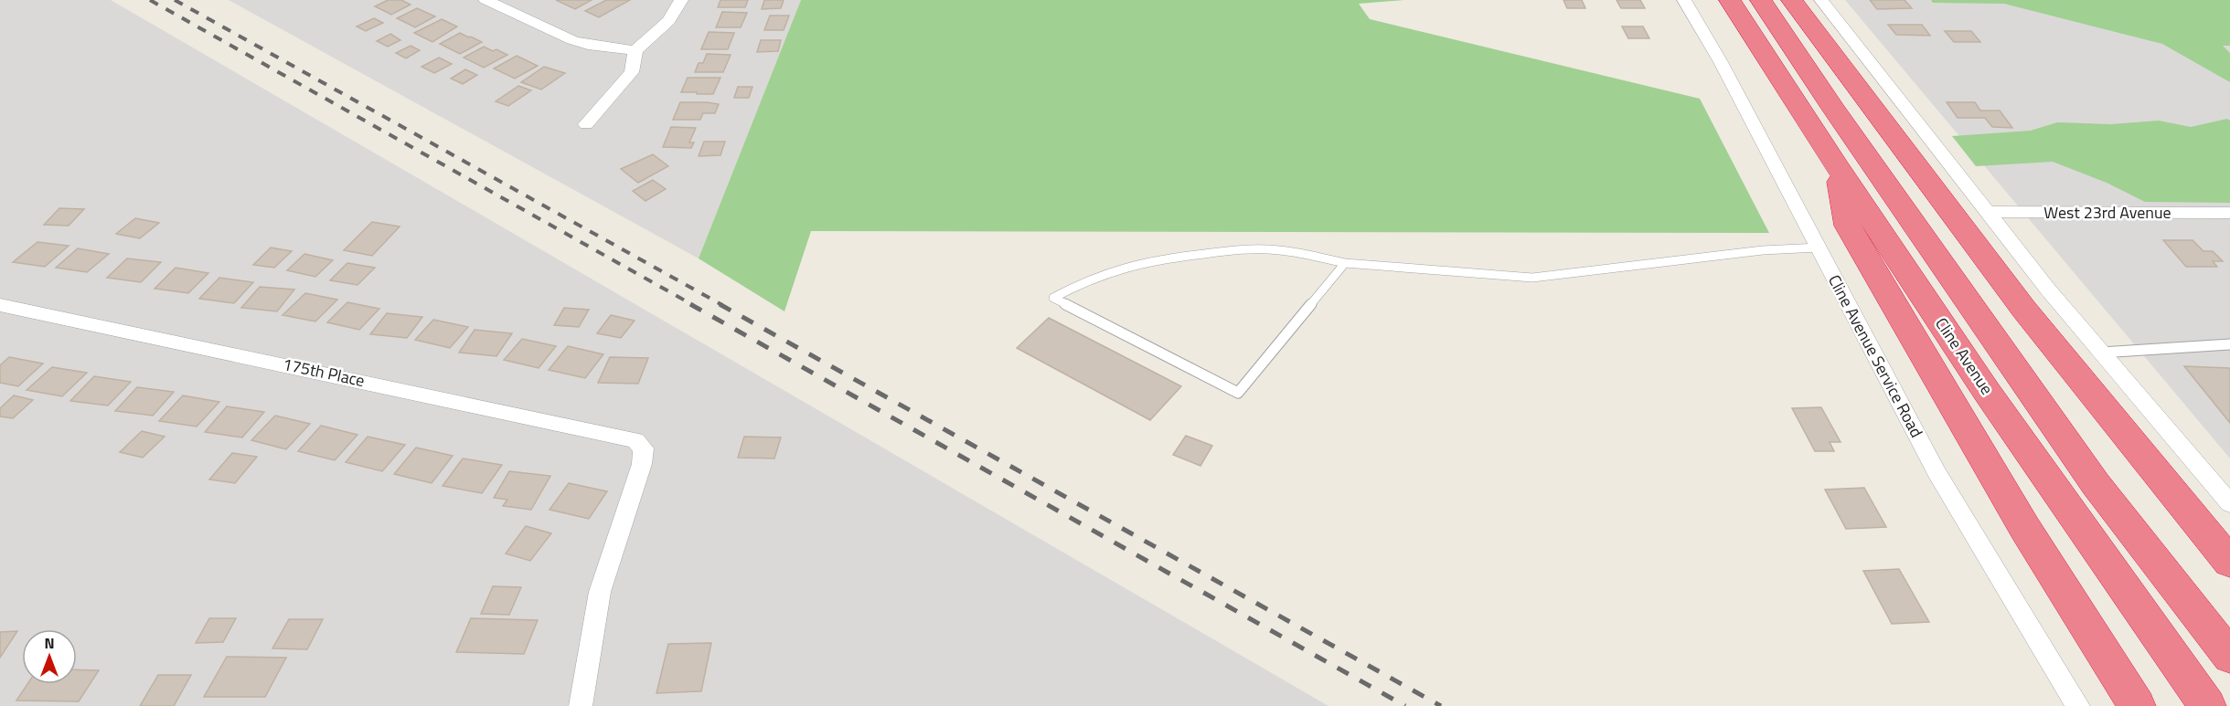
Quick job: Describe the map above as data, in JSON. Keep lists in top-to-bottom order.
{
  "streets": {
    "highway": ["Cline Avenue"],
    "street": ["West 23rd Avenue", "Cline Avenue Service Road", "175th Place"]
  },
  "north": "top"
}
